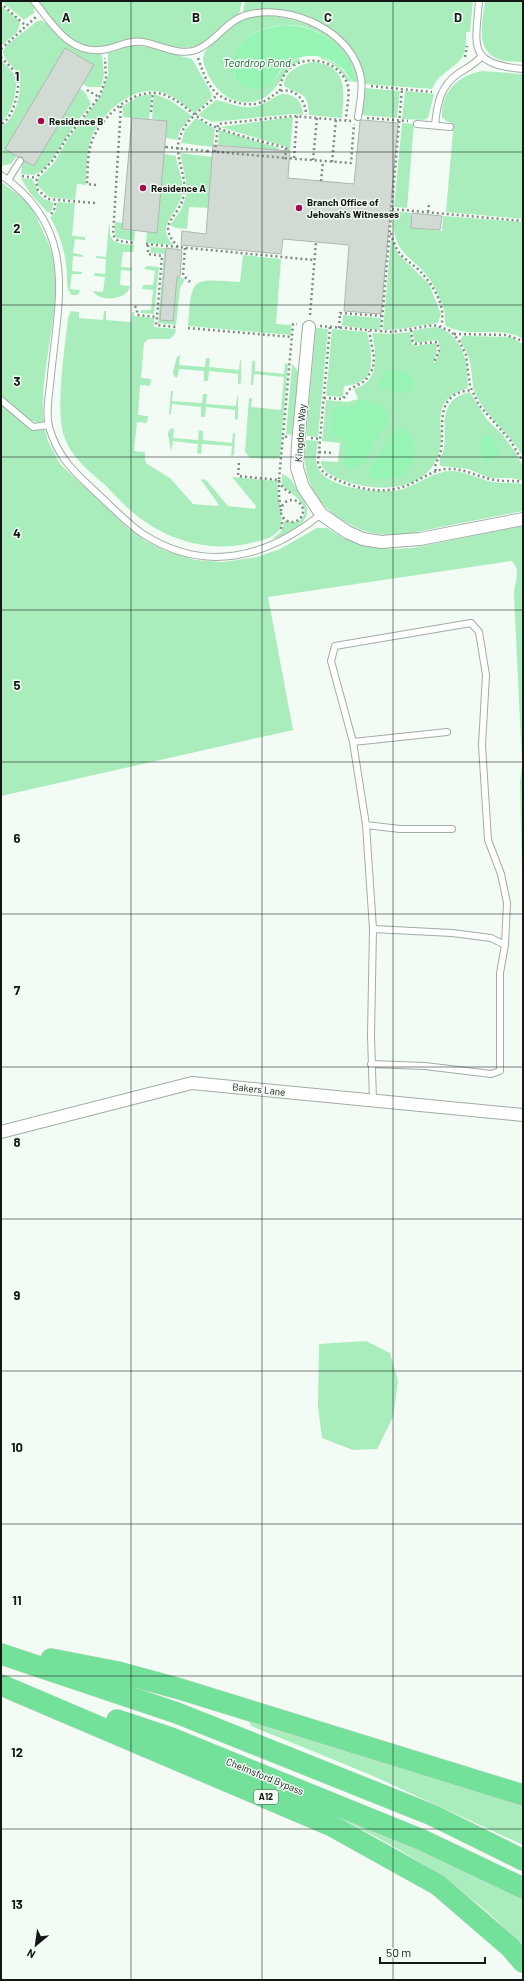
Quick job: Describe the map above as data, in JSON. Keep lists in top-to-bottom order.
{
  "streets": {
    "highway": ["Chelmsford Bypass", "A12"],
    "street": ["Kingdom Way", "Bakers Lane"]
  },
  "water": ["Teardrop Pond"],
  "places": ["Residence B", "Residence A", "Branch Office of Jehovah's Witnesses"],
  "scale_bar": "50 m",
  "north": "bottom left",
  "grid": {
    "columns": [
      "A",
      "B",
      "C",
      "D"
    ],
    "rows": [
      "1",
      "2",
      "3",
      "4",
      "5",
      "6",
      "7",
      "8",
      "9",
      "10",
      "11",
      "12",
      "13"
    ]
  }
}
